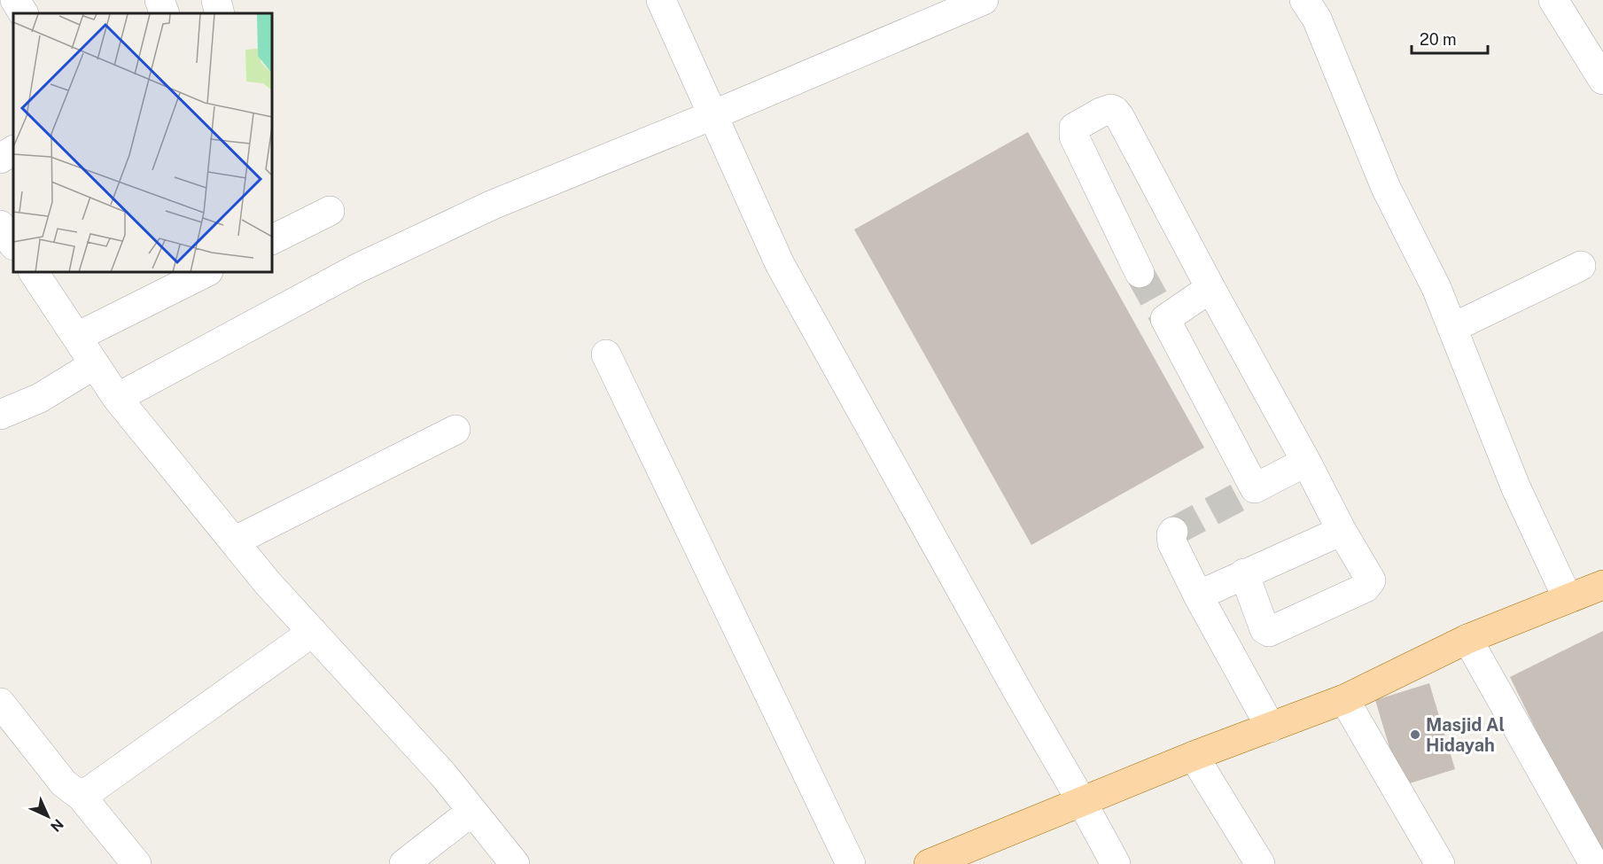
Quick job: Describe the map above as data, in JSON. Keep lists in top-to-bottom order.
{
  "places": ["Masjid Al Hidayah"],
  "scale_bar": "20 m",
  "north": "bottom right"
}
